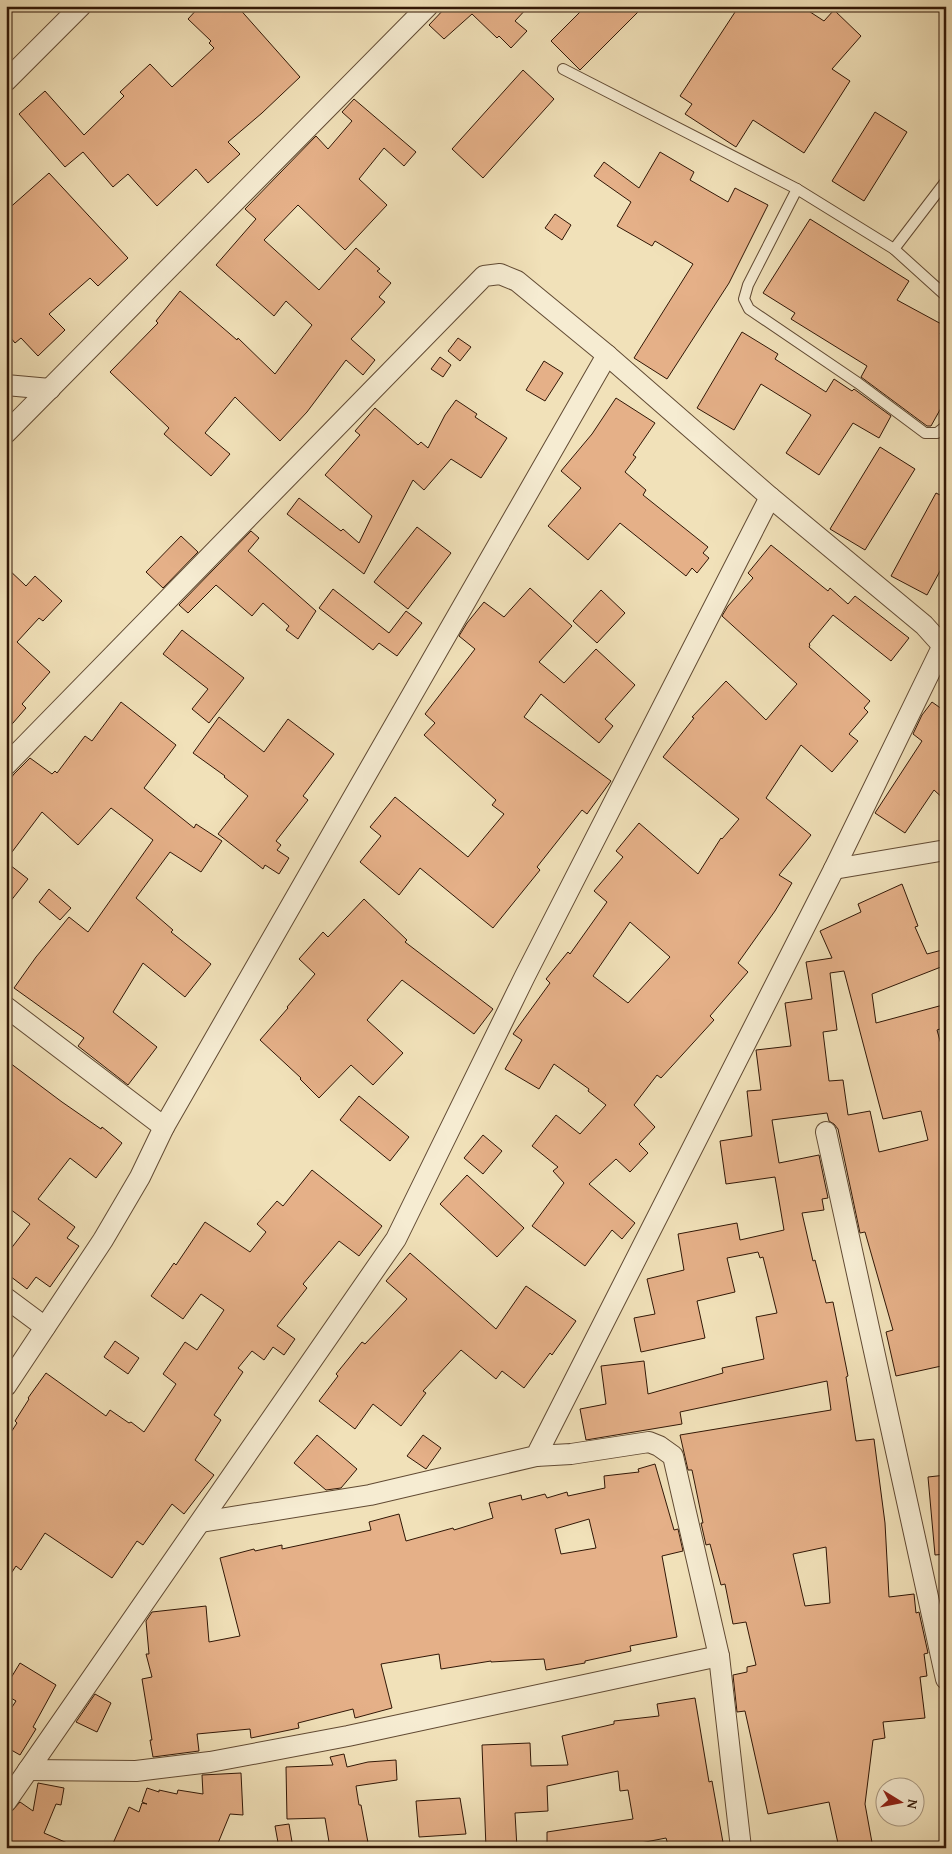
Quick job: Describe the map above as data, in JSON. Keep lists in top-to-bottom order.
{
  "north": "right"
}
